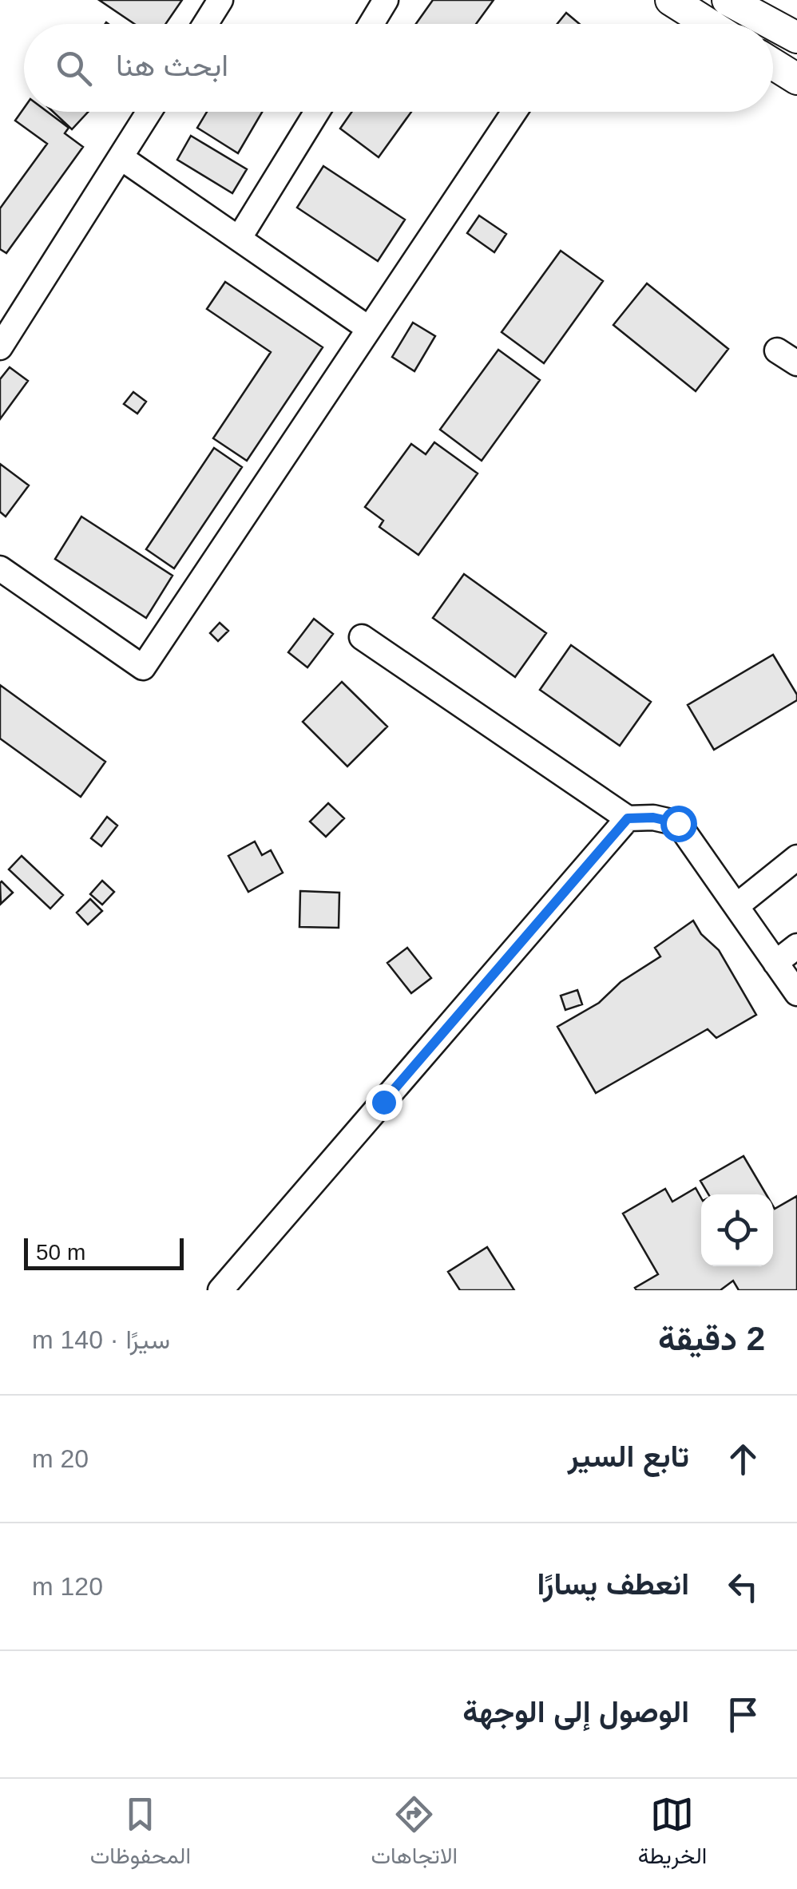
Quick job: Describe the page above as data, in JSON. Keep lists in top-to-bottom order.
{
  "scale_bar": "50 m",
  "page": {
    "search": "ابحث هنا",
    "scale": "50 m",
    "heading": ["2 دقيقة", "سيرًا · 140 m"],
    "list": [
      ["تابع السير", "20 m"],
      ["انعطف يسارًا", "120 m"],
      "الوصول إلى الوجهة"
    ],
    "nav": ["الخريطة", "الاتجاهات", "المحفوظات"]
  }
}
